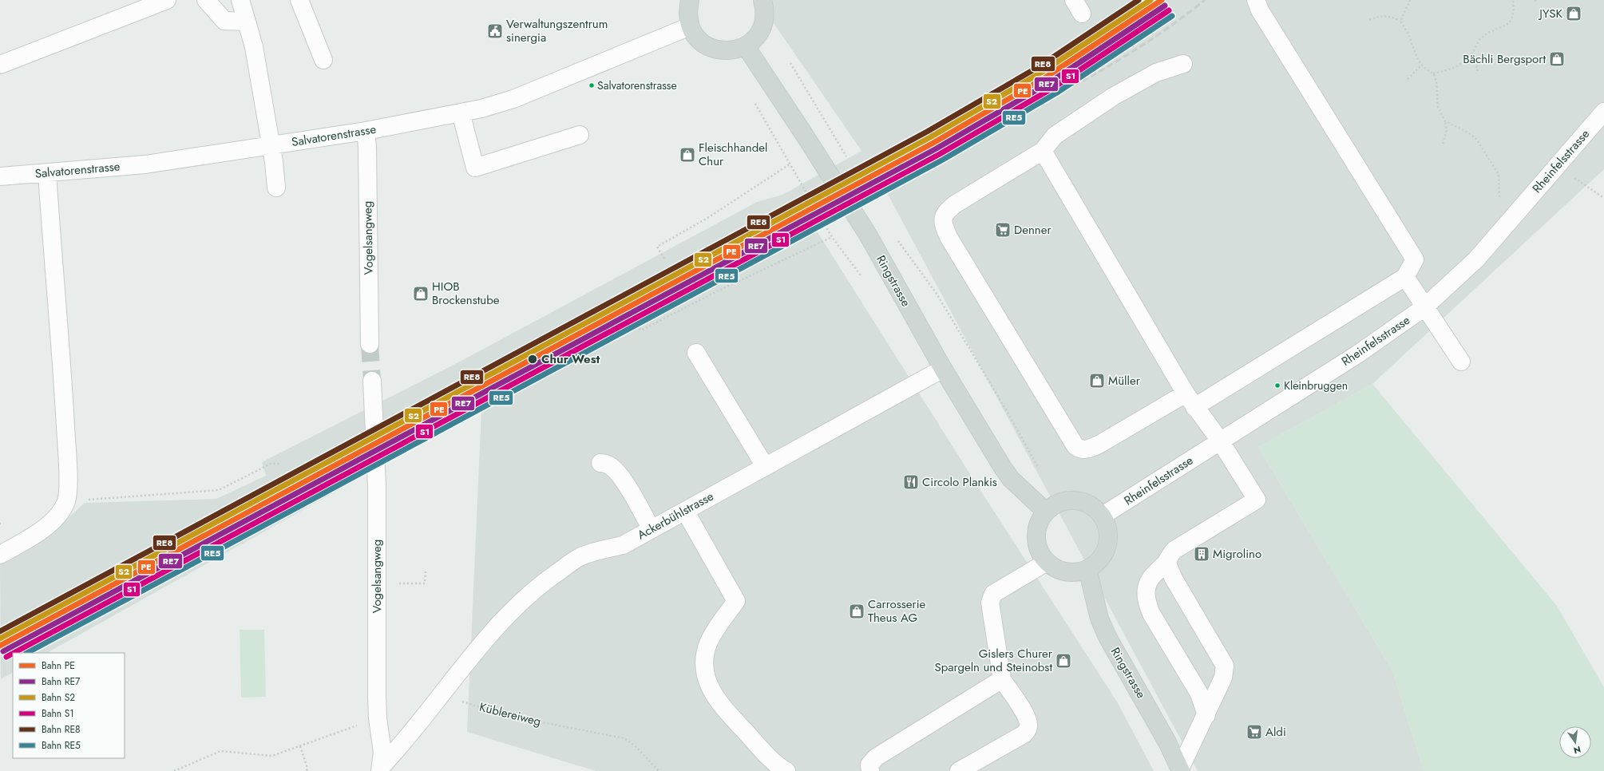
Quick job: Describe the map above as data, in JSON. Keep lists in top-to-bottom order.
{
  "streets": {
    "main road": ["Ringstrasse"],
    "street": [
      "Salvatorenstrasse",
      "Rheinfelsstrasse",
      "Vogelsangweg",
      "Ackerbühlstrasse"
    ],
    "path": ["Küblereiweg"]
  },
  "crossings": [
    ["Salvatorenstrasse", "Vogelsangweg"],
    ["Rheinfelsstrasse", "Ringstrasse"],
    ["Ringstrasse", "Ackerbühlstrasse"],
    ["Ackerbühlstrasse", "Küblereiweg"]
  ],
  "places": {
    "shop": [
      "JYSK",
      "Bächli Bergsport",
      "Fleischhandel Chur",
      "HIOB Brockenstube",
      "Müller",
      "Carrosserie Theus AG",
      "Gislers Churer Spargeln und Steinobst"
    ],
    "public building": ["Verwaltungszentrum sinergia"],
    "other": ["Salvatorenstrasse", "Chur West", "Kleinbruggen"],
    "supermarket": ["Denner", "Aldi"],
    "restaurant": ["Circolo Plankis"],
    "building": ["Migrolino"]
  },
  "lines": [
    "rail line PE",
    "rail line S2",
    "rail line RE8",
    "rail line RE7",
    "rail line S1",
    "rail line RE5"
  ],
  "legend": [
    "Bahn PE",
    "Bahn RE7",
    "Bahn S2",
    "Bahn S1",
    "Bahn RE8",
    "Bahn RE5"
  ],
  "north": "bottom"
}
